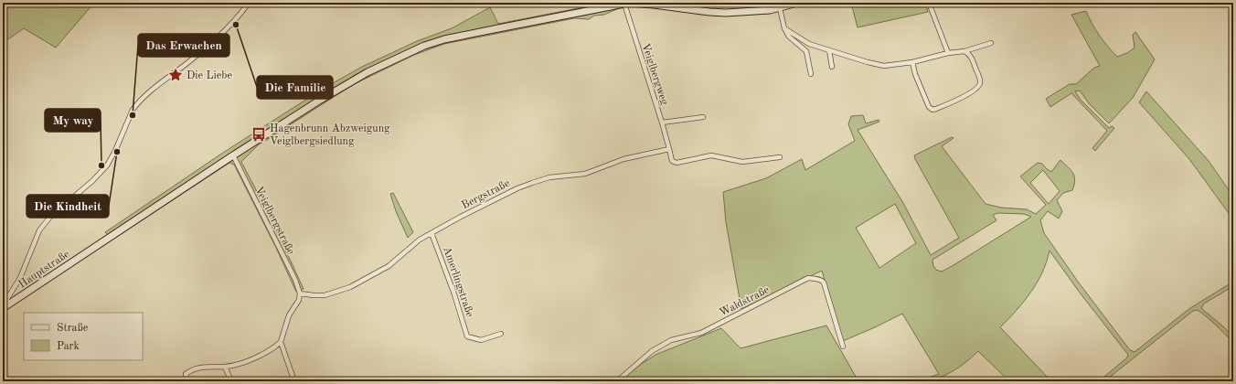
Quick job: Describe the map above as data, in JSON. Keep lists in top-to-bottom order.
{
  "streets": {
    "main road": ["Hauptstraße"],
    "street": [
      "Veiglbergweg",
      "Bergstraße",
      "Veiglbergstraße",
      "Amerlingstraße",
      "Waldstraße"
    ]
  },
  "crossings": [
    ["Veiglbergweg", "Bergstraße"],
    ["Veiglbergweg", "Hauptstraße"],
    ["Bergstraße", "Veiglbergstraße"],
    ["Bergstraße", "Amerlingstraße"],
    ["Veiglbergstraße", "Hauptstraße"]
  ],
  "places": {
    "other": [
      "Die Familie",
      "Das Erwachen",
      "Die Kindheit",
      "My way"
    ],
    "place": ["Die Liebe"],
    "bus stop": ["Hagenbrunn Abzweigung Veiglbergsiedlung"]
  },
  "legend": ["Straße", "Park"]
}
